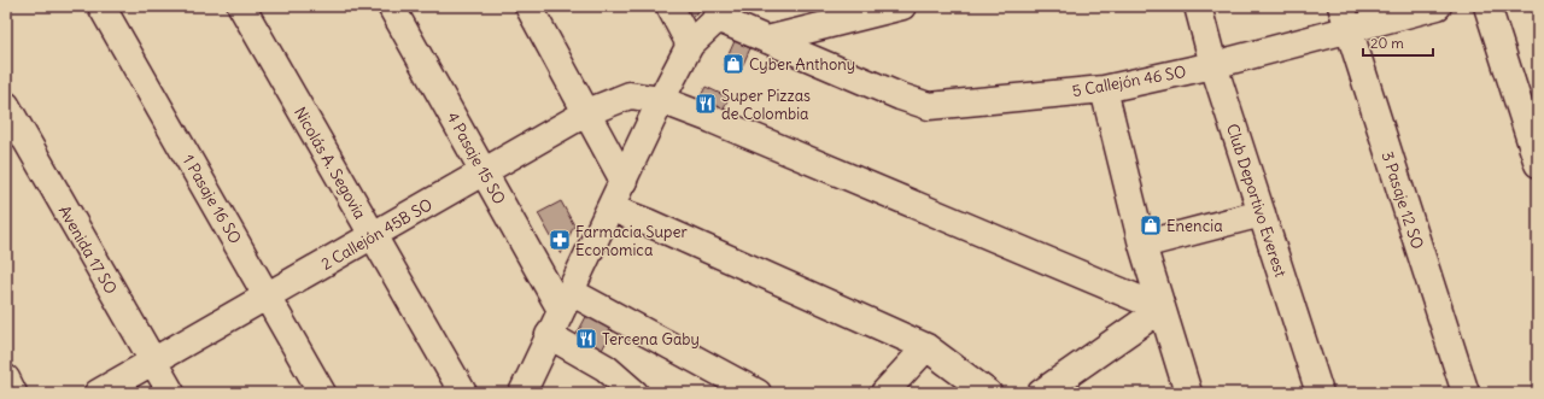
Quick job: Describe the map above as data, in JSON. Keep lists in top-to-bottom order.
{
  "streets": {
    "street": [
      "5 Callejón 46 SO",
      "4 Pasaje 15 SO",
      "Nicolás A. Segovia",
      "1 Pasaje 16 SO",
      "Club Deportivo Everest",
      "3 Pasaje 12 SO",
      "2 Callejón 45B SO",
      "Avenida 17 SO"
    ]
  },
  "crossings": [
    ["5 Callejón 46 SO", "Club Deportivo Everest"],
    ["5 Callejón 46 SO", "3 Pasaje 12 SO"],
    ["4 Pasaje 15 SO", "2 Callejón 45B SO"],
    ["Nicolás A. Segovia", "2 Callejón 45B SO"],
    ["1 Pasaje 16 SO", "2 Callejón 45B SO"],
    ["2 Callejón 45B SO", "Avenida 17 SO"]
  ],
  "places": {
    "shop": ["Cyber Anthony", "Enencia"],
    "restaurant": ["Super Pizzas de Colombia", "Tercena Gaby"],
    "pharmacy": ["Farmacia Super Economica"]
  },
  "scale_bar": "20 m"
}
